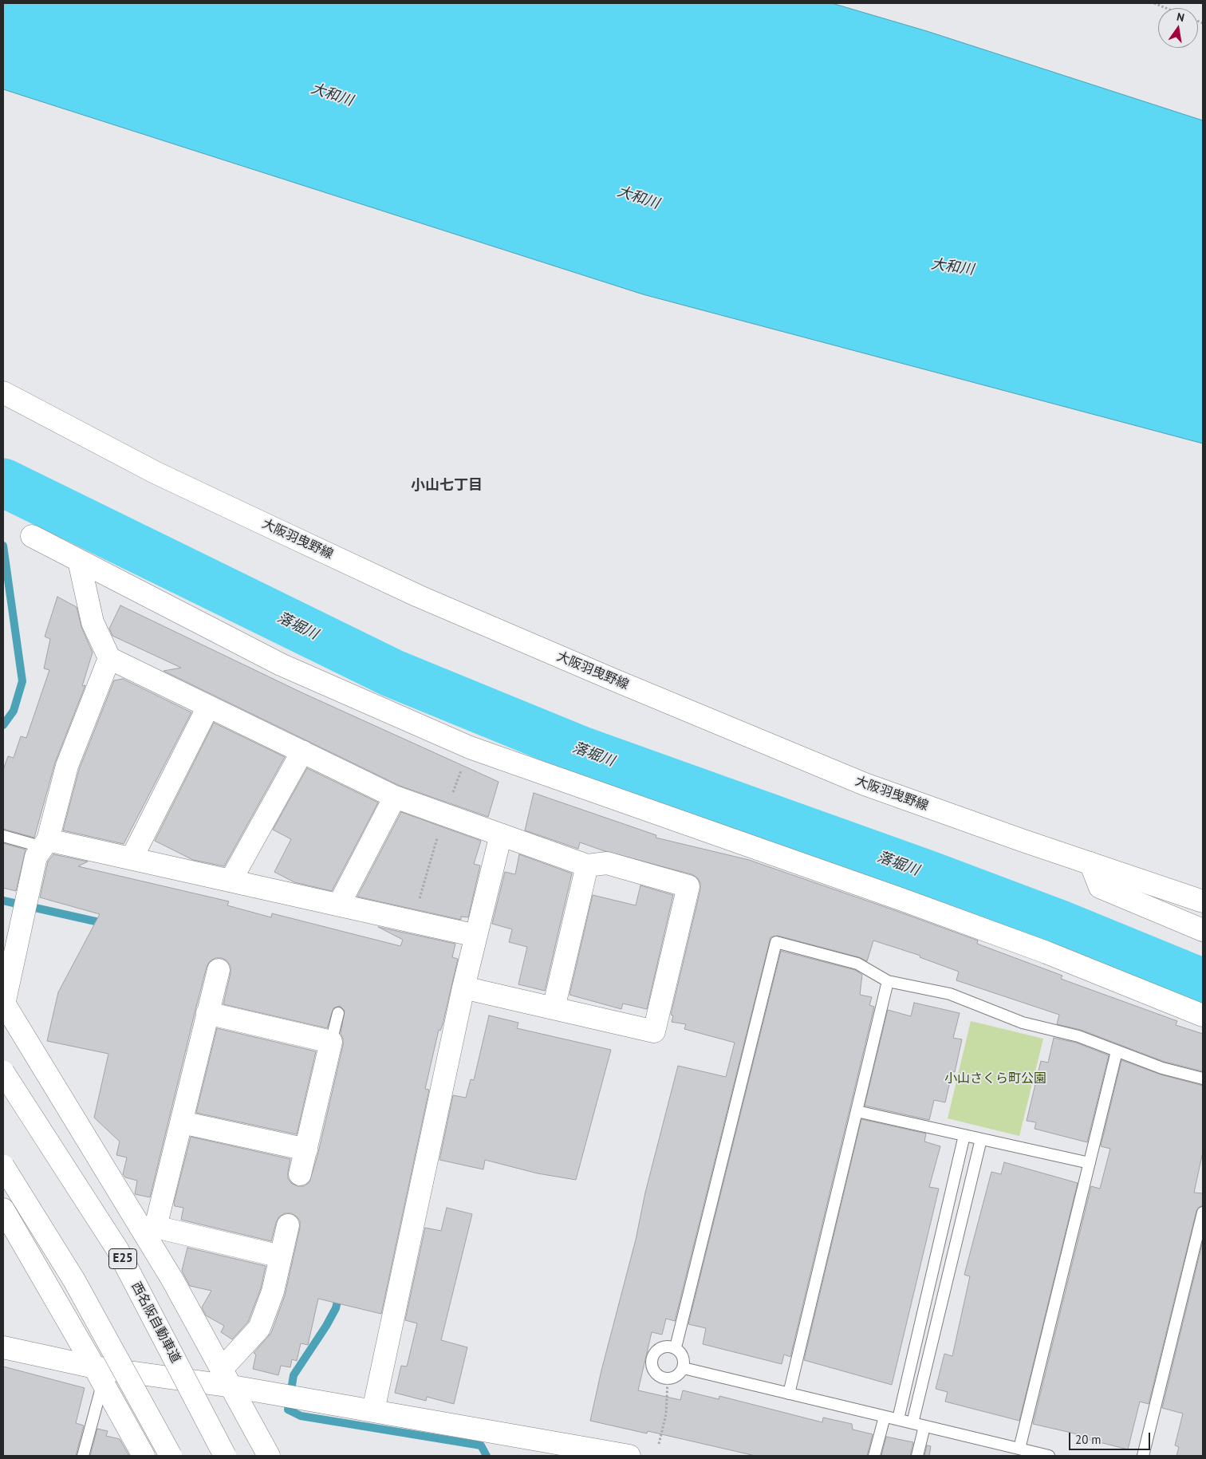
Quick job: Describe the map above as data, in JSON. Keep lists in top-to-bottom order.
{
  "streets": {
    "main road": ["大阪羽曳野線", "E25", "西名阪自動車道"]
  },
  "districts": ["小山七丁目"],
  "water": ["大和川", "落堀川"],
  "parks": ["小山さくら町公園"],
  "scale_bar": "20 m",
  "north": "top"
}
